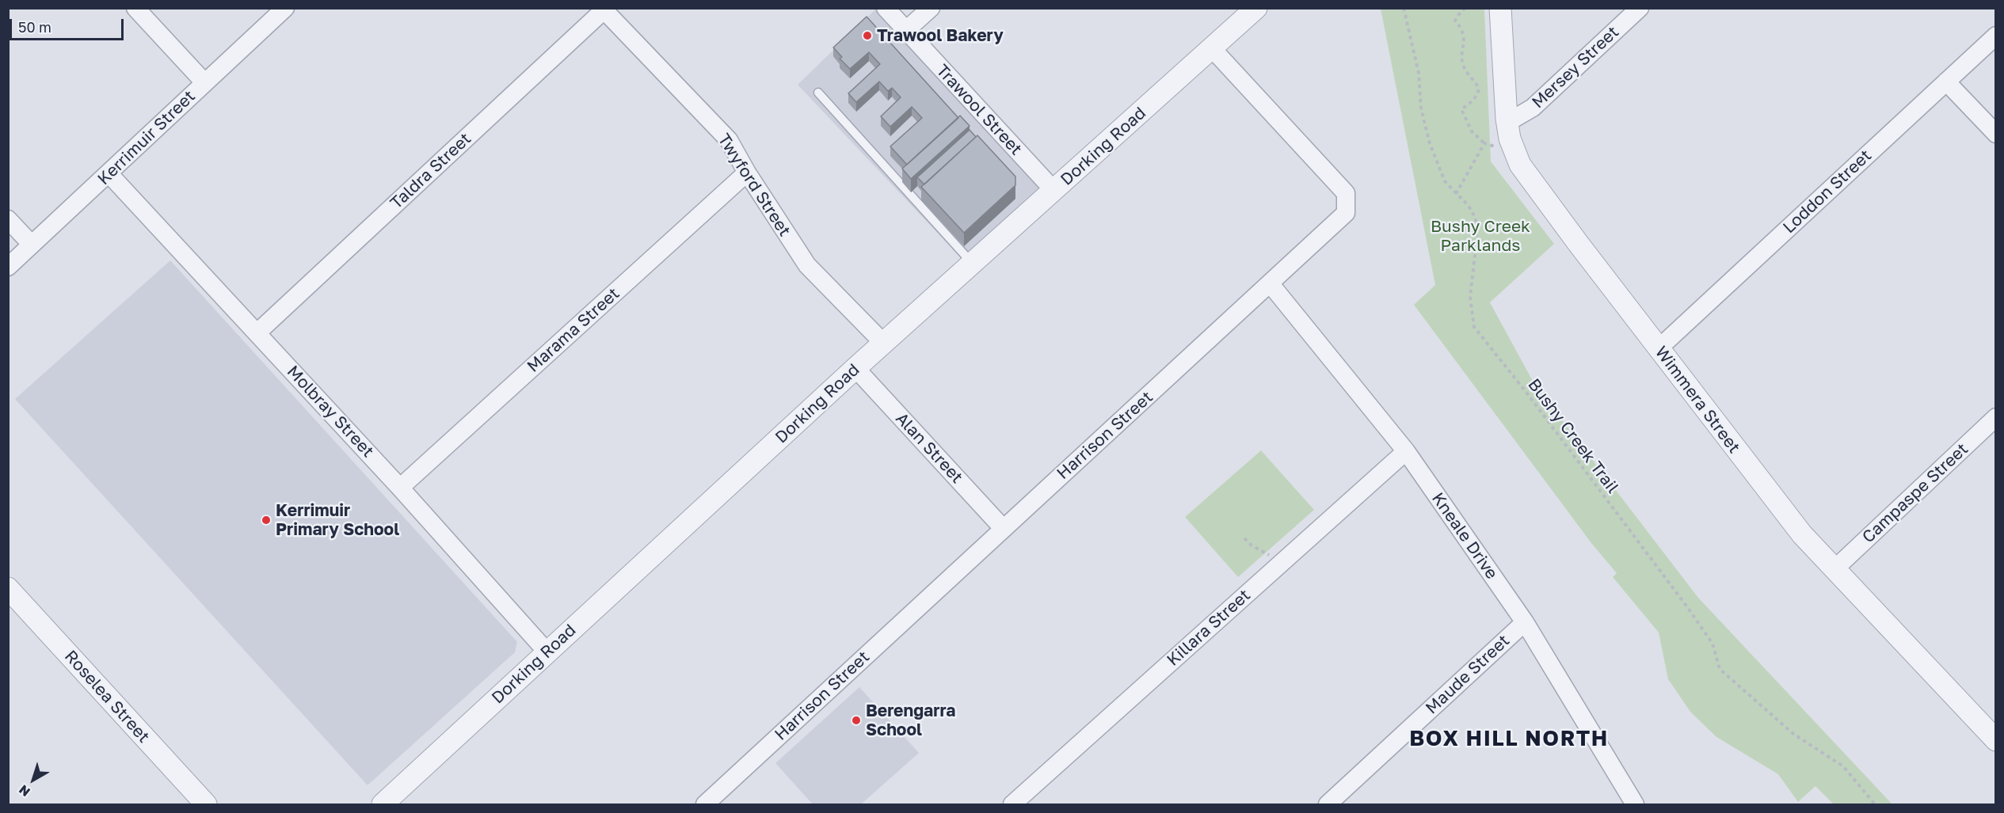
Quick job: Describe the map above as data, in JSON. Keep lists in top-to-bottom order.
{
  "streets": {
    "street": [
      "Mersey Street",
      "Trawool Street",
      "Kerrimuir Street",
      "Dorking Road",
      "Taldra Street",
      "Twyford Street",
      "Loddon Street",
      "Marama Street",
      "Wimmera Street",
      "Molbray Street",
      "Harrison Street",
      "Alan Street",
      "Campaspe Street",
      "Kneale Drive",
      "Killara Street",
      "Maude Street",
      "Roselea Street"
    ],
    "path": ["Bushy Creek Trail"]
  },
  "crossings": [
    ["Mersey Street", "Wimmera Street"],
    ["Trawool Street", "Dorking Road"],
    ["Kerrimuir Street", "Molbray Street"],
    ["Dorking Road", "Twyford Street"],
    ["Dorking Road", "Molbray Street"],
    ["Dorking Road", "Harrison Street"],
    ["Dorking Road", "Alan Street"],
    ["Taldra Street", "Twyford Street"],
    ["Taldra Street", "Molbray Street"],
    ["Twyford Street", "Marama Street"],
    ["Loddon Street", "Wimmera Street"],
    ["Marama Street", "Molbray Street"],
    ["Wimmera Street", "Campaspe Street"],
    ["Harrison Street", "Alan Street"],
    ["Harrison Street", "Kneale Drive"],
    ["Kneale Drive", "Killara Street"],
    ["Kneale Drive", "Maude Street"]
  ],
  "districts": ["BOX HILL NORTH"],
  "parks": ["Bushy Creek Parklands"],
  "places": ["Trawool Bakery", "Kerrimuir Primary School", "Berengarra School"],
  "scale_bar": "50 m",
  "north": "bottom left"
}
